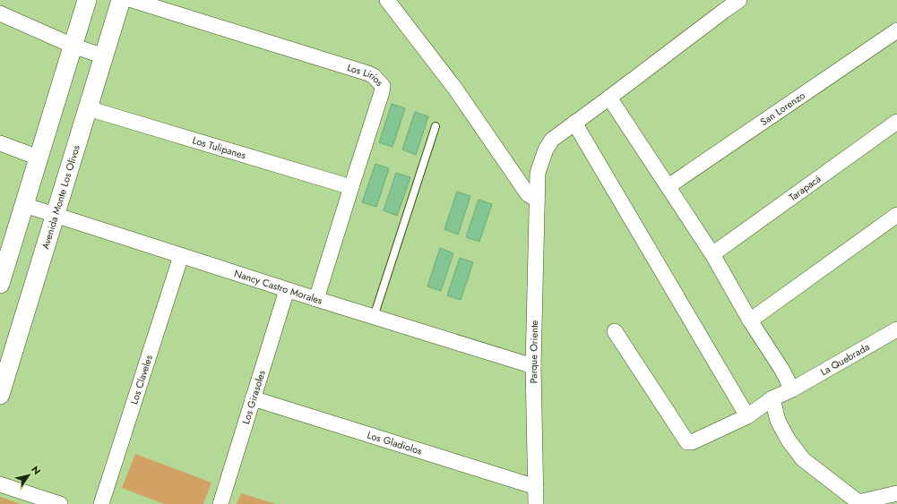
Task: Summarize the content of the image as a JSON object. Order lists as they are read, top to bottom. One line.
{"streets":{"street":["Los Lirios","San Lorenzo","Los Tulipanes","Tarapacá","Avenida Monte Los Olivos","Nancy Castro Morales","Parque Oriente","La Quebrada","Los Claveles","Los Girasoles","Los Gladiolos"]},"crossings":[["Los Lirios","Los Tulipanes"],["Los Lirios","Nancy Castro Morales"],["Los Tulipanes","Avenida Monte Los Olivos"],["Avenida Monte Los Olivos","Nancy Castro Morales"],["Nancy Castro Morales","Parque Oriente"],["Nancy Castro Morales","Los Claveles"],["Nancy Castro Morales","Los Girasoles"],["Parque Oriente","Los Gladiolos"],["Los Girasoles","Los Gladiolos"]],"north":"top right"}
